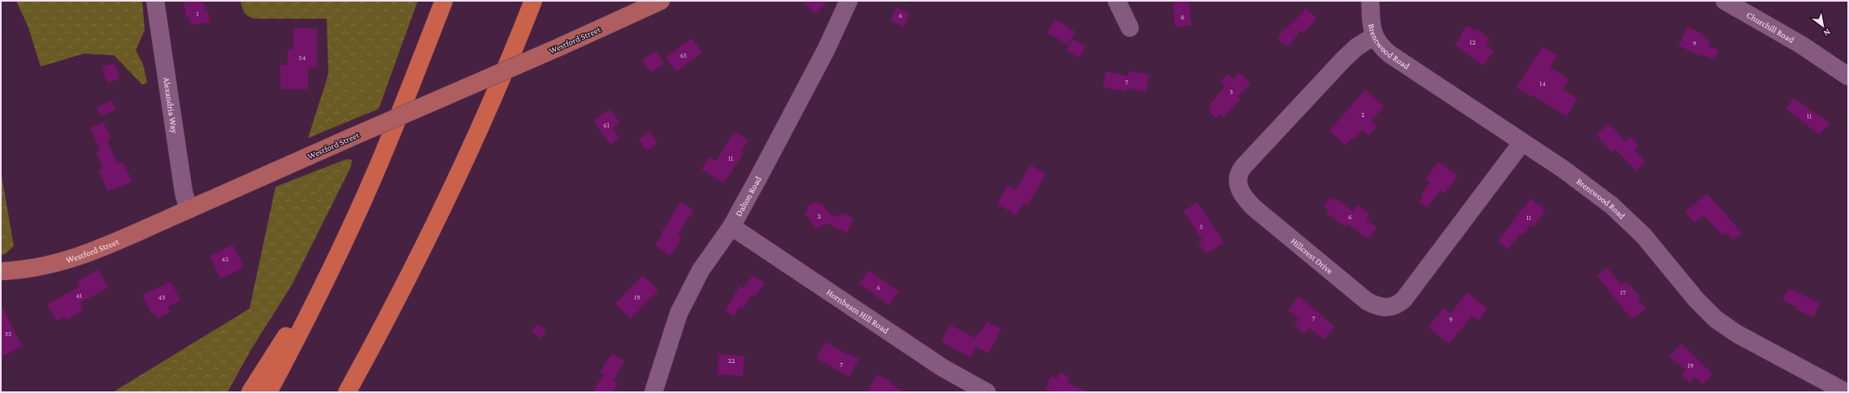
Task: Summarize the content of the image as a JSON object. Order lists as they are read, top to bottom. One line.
{"streets":{"main road":["Westford Street"],"street":["Churchill Road","Brentwood Road","Alexandria Way","Dalton Road","Hillcrest Drive","Hornbeam Hill Road"]},"crossings":[["Westford Street","Alexandria Way"],["Brentwood Road","Hillcrest Drive"],["Dalton Road","Hornbeam Hill Road"]],"house_numbers":["1","6","8","12","9","65","54","7","14","3","2","11","61","11","2","6","11","5","45","6","17","41","43","19","7","9","35","22","7","19"],"north":"bottom right"}
